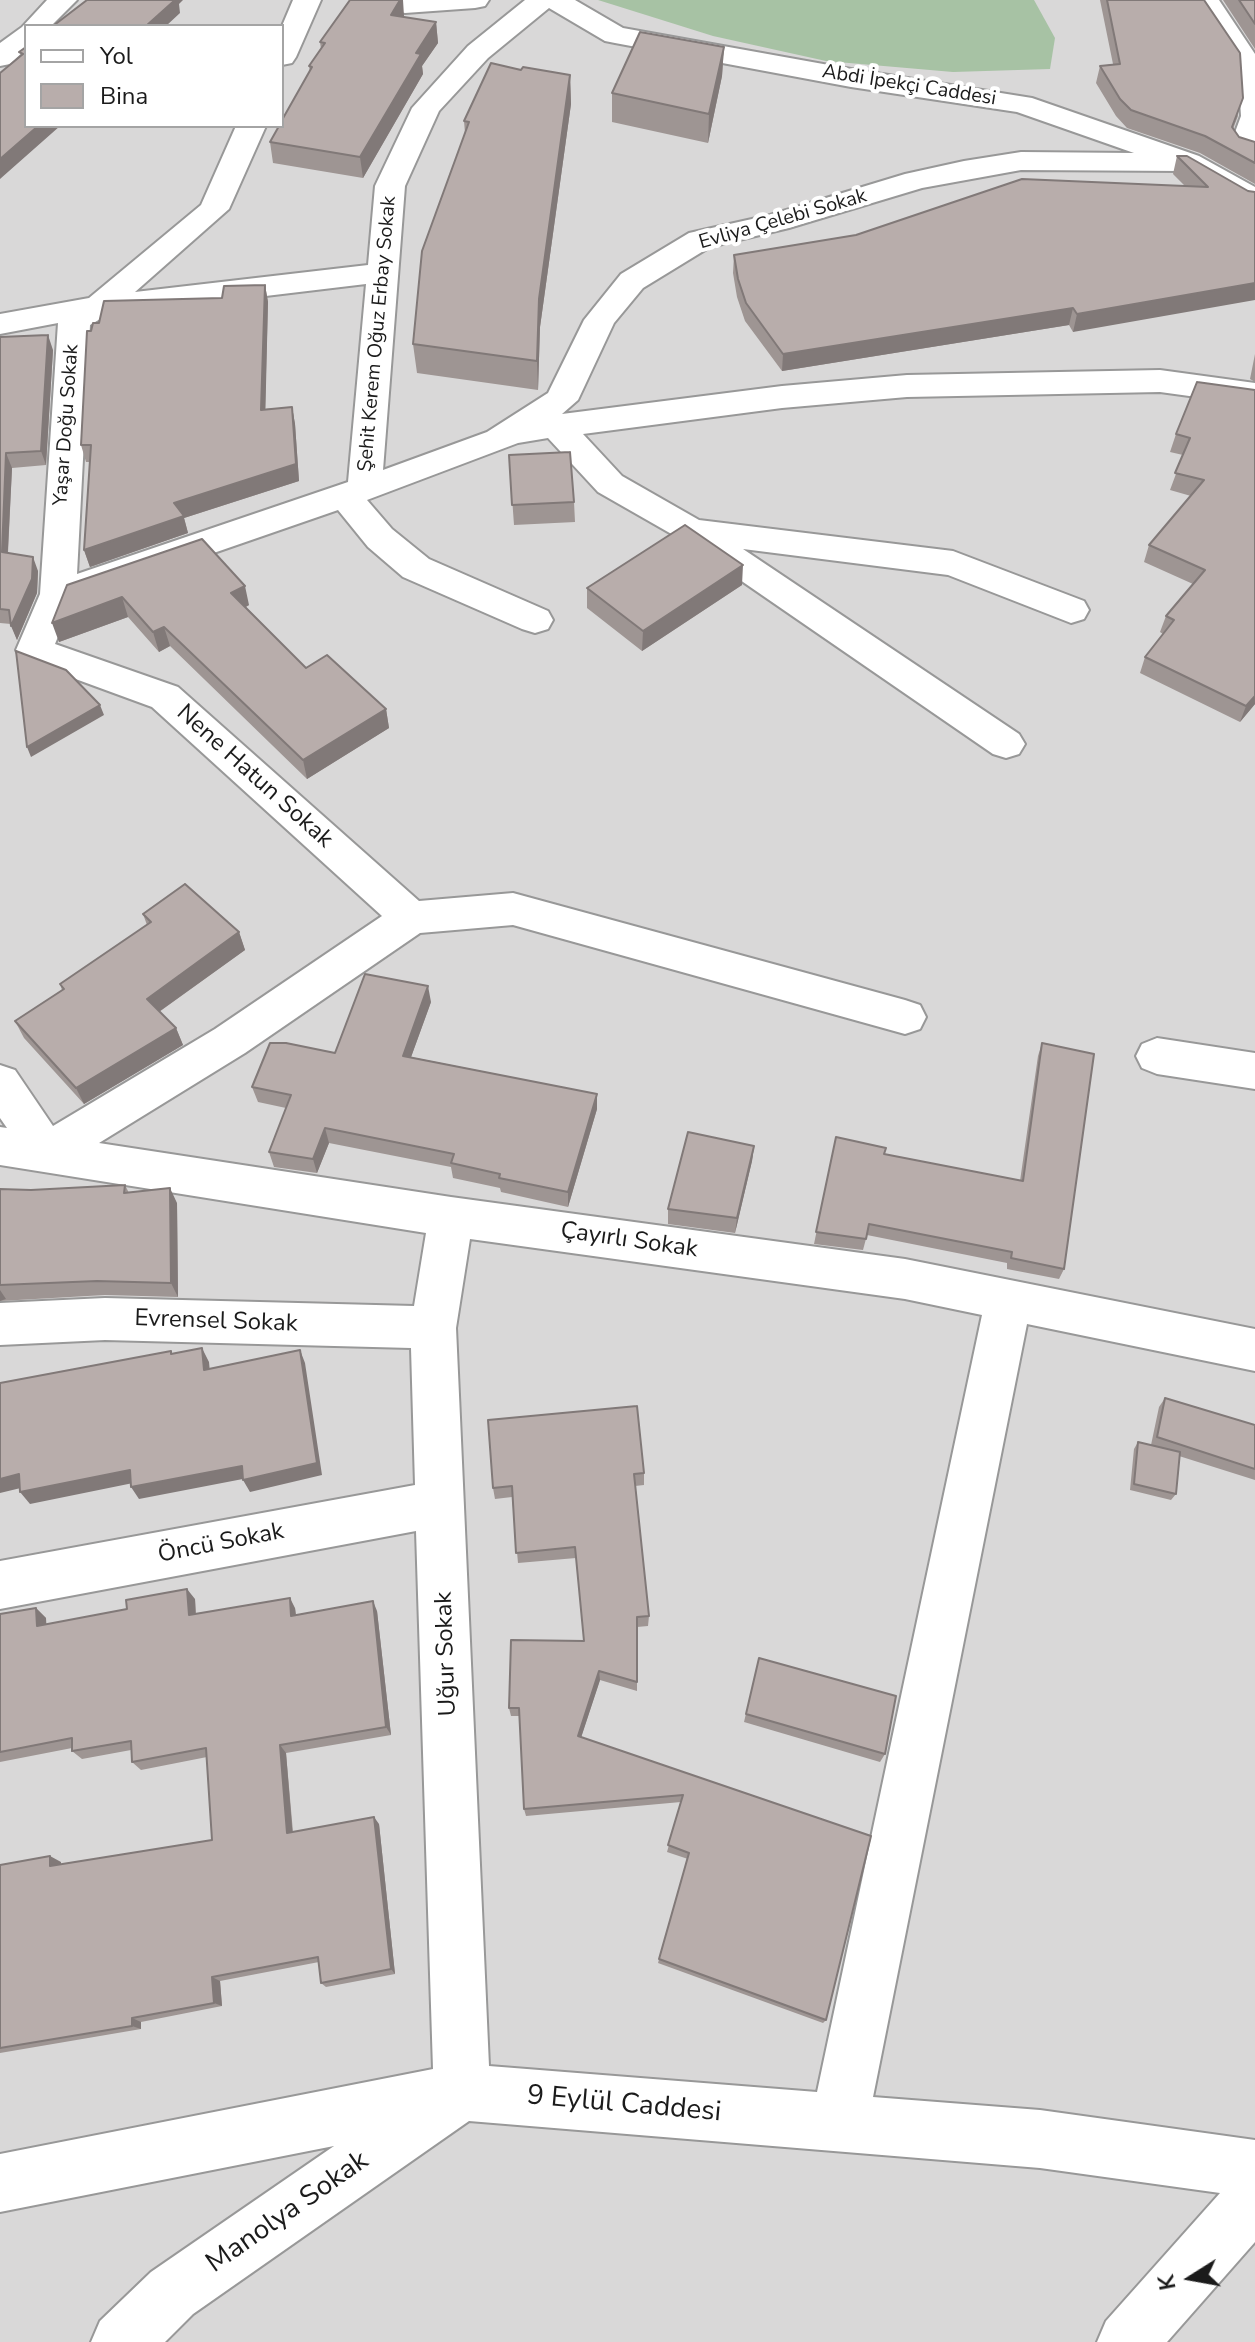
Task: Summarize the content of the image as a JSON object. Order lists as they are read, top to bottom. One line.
{"streets":{"street":["Abdi İpekçi Caddesi","Evliya Çelebi Sokak","Şehit Kerem Oğuz Erbay Sokak","Yaşar Doğu Sokak","Nene Hatun Sokak","Çayırlı Sokak","Evrensel Sokak","Öncü Sokak","Uğur Sokak","9 Eylül Caddesi","Manolya Sokak"]},"crossings":[["Abdi İpekçi Caddesi","Evliya Çelebi Sokak"],["Evliya Çelebi Sokak","Şehit Kerem Oğuz Erbay Sokak"],["Evliya Çelebi Sokak","Yaşar Doğu Sokak"],["Yaşar Doğu Sokak","Nene Hatun Sokak"],["Çayırlı Sokak","Uğur Sokak"],["Evrensel Sokak","Uğur Sokak"],["Öncü Sokak","Uğur Sokak"],["Uğur Sokak","9 Eylül Caddesi"],["Uğur Sokak","Manolya Sokak"],["9 Eylül Caddesi","Manolya Sokak"]],"legend":["Yol","Bina"],"north":"left"}
